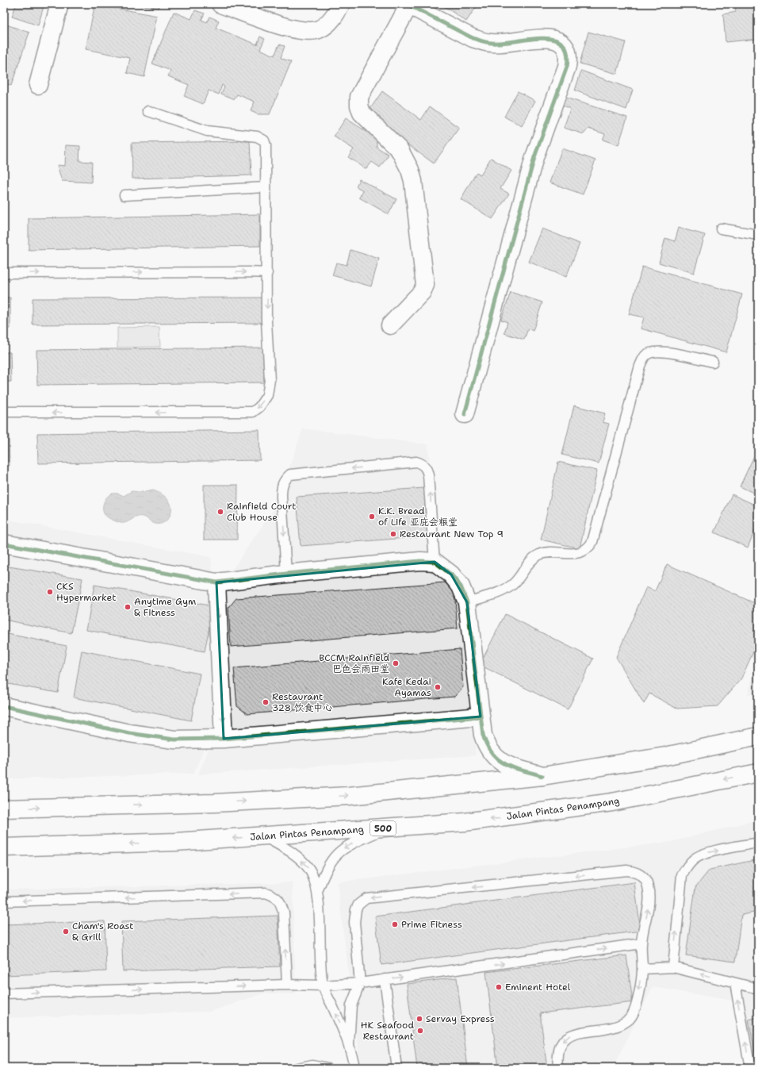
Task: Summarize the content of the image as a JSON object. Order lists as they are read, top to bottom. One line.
{"streets":{"street":["Jalan Pintas Penampang","500"]},"places":["Rainfield Court Club House","K.K. Bread of Life 亚庇会粮堂","Restaurant New Top 9","CKS Hypermarket","Anytime Gym & Fitness","BCCM Rainfield 巴色会雨田堂","Kafe Kedai Ayamas","Restaurant 328 饮食中心","Prime Fitness","Cham's Roast & Grill","Eminent Hotel","Servay Express","HK Seafood Restaurant"]}
